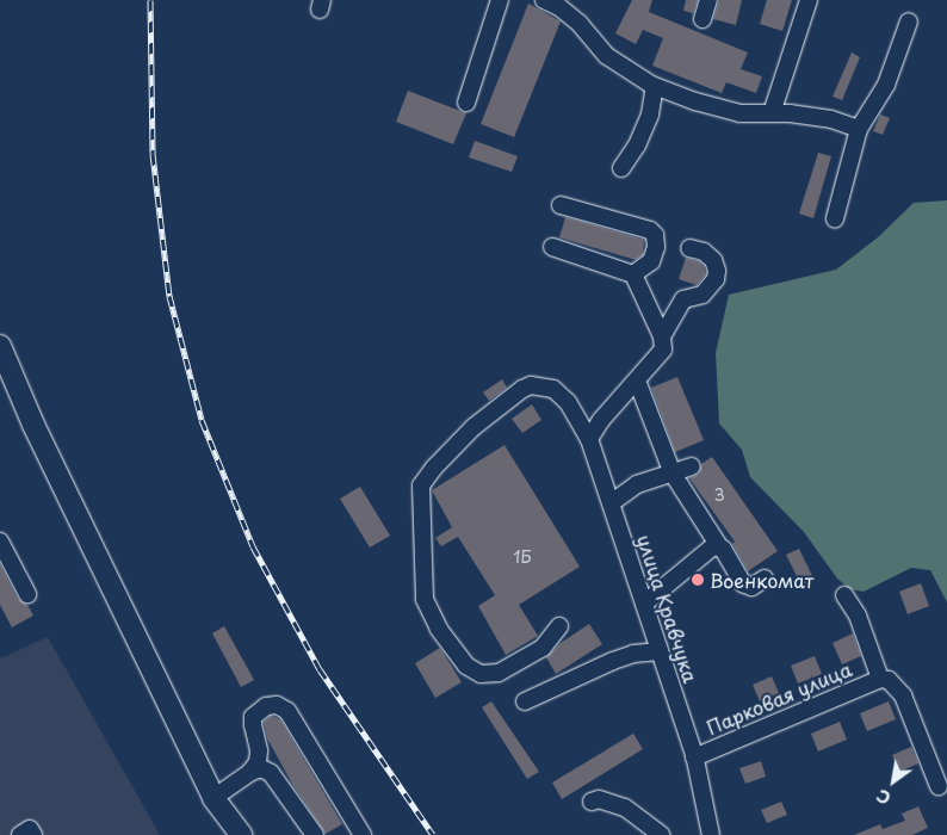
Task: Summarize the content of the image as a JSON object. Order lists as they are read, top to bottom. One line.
{"streets":{"lane":["улица Кравчука","Парковая улица"]},"crossings":[["улица Кравчука","Парковая улица"]],"places":["Военкомат"],"house_numbers":["3","1Б"],"north":"bottom left"}
